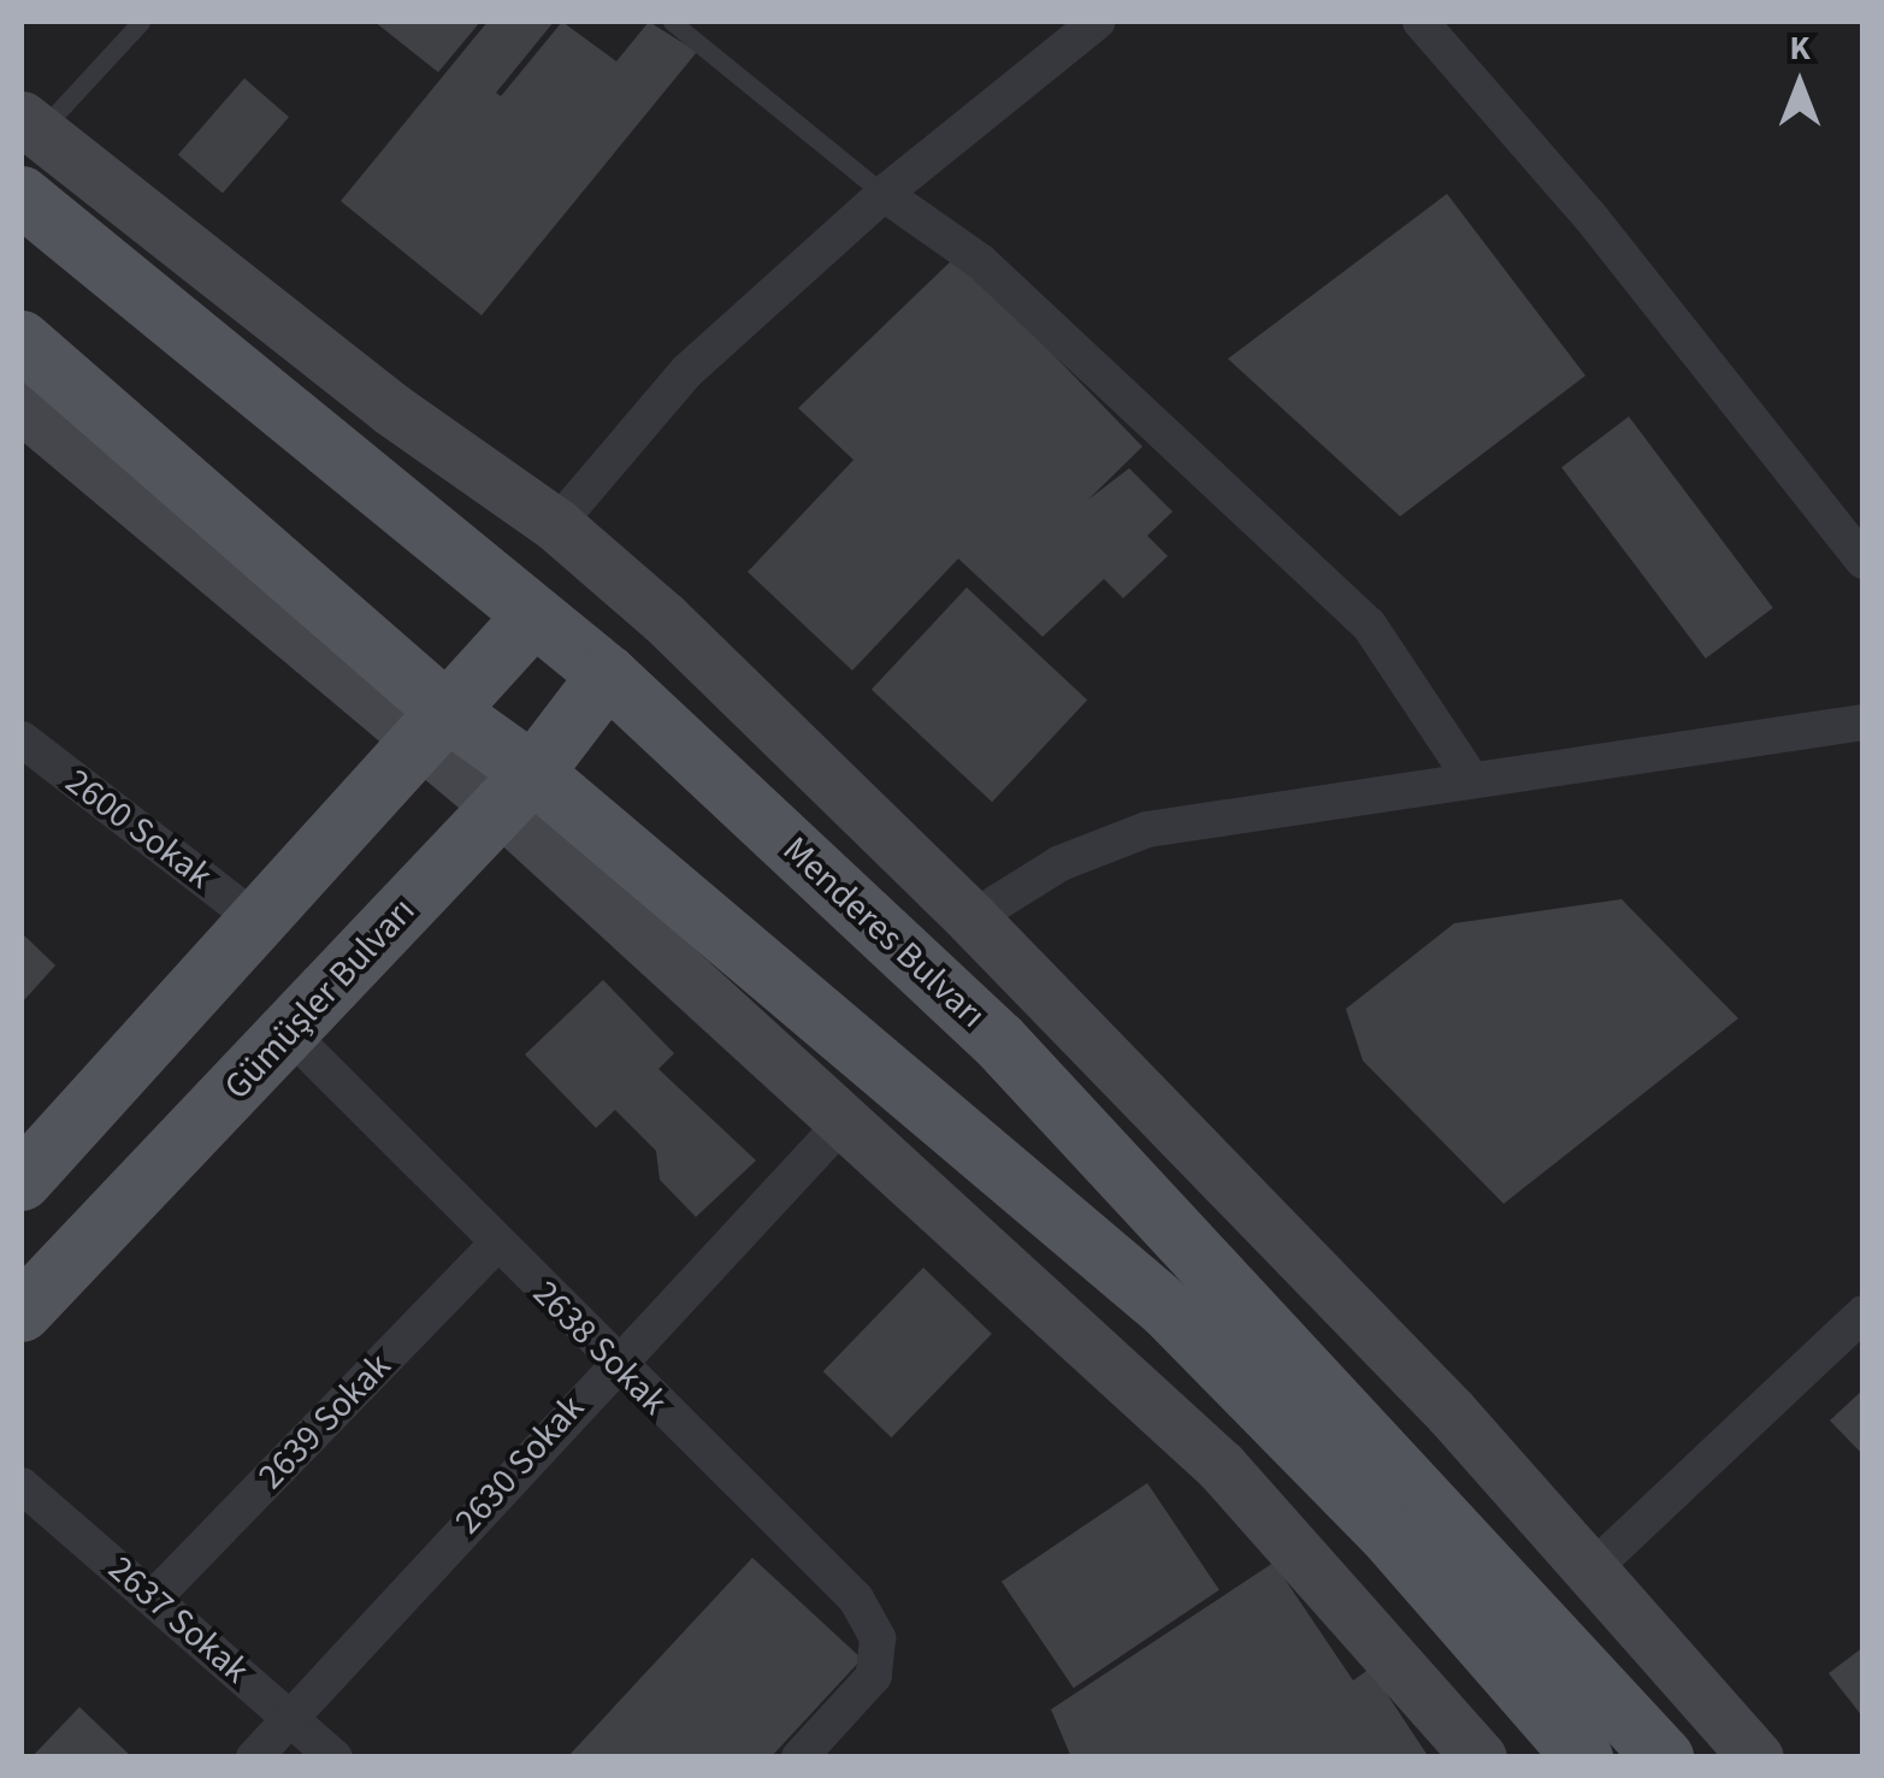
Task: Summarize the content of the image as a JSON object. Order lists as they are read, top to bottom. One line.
{"streets":{"main road":["Menderes Bulvarı","Gümüşler Bulvarı"],"street":["2600 Sokak","2638 Sokak","2639 Sokak","2630 Sokak","2637 Sokak"]},"crossings":[["Menderes Bulvarı","Gümüşler Bulvarı"],["Gümüşler Bulvarı","2638 Sokak"],["2638 Sokak","2639 Sokak"],["2638 Sokak","2630 Sokak"],["2639 Sokak","2637 Sokak"],["2630 Sokak","2637 Sokak"]],"north":"top"}
